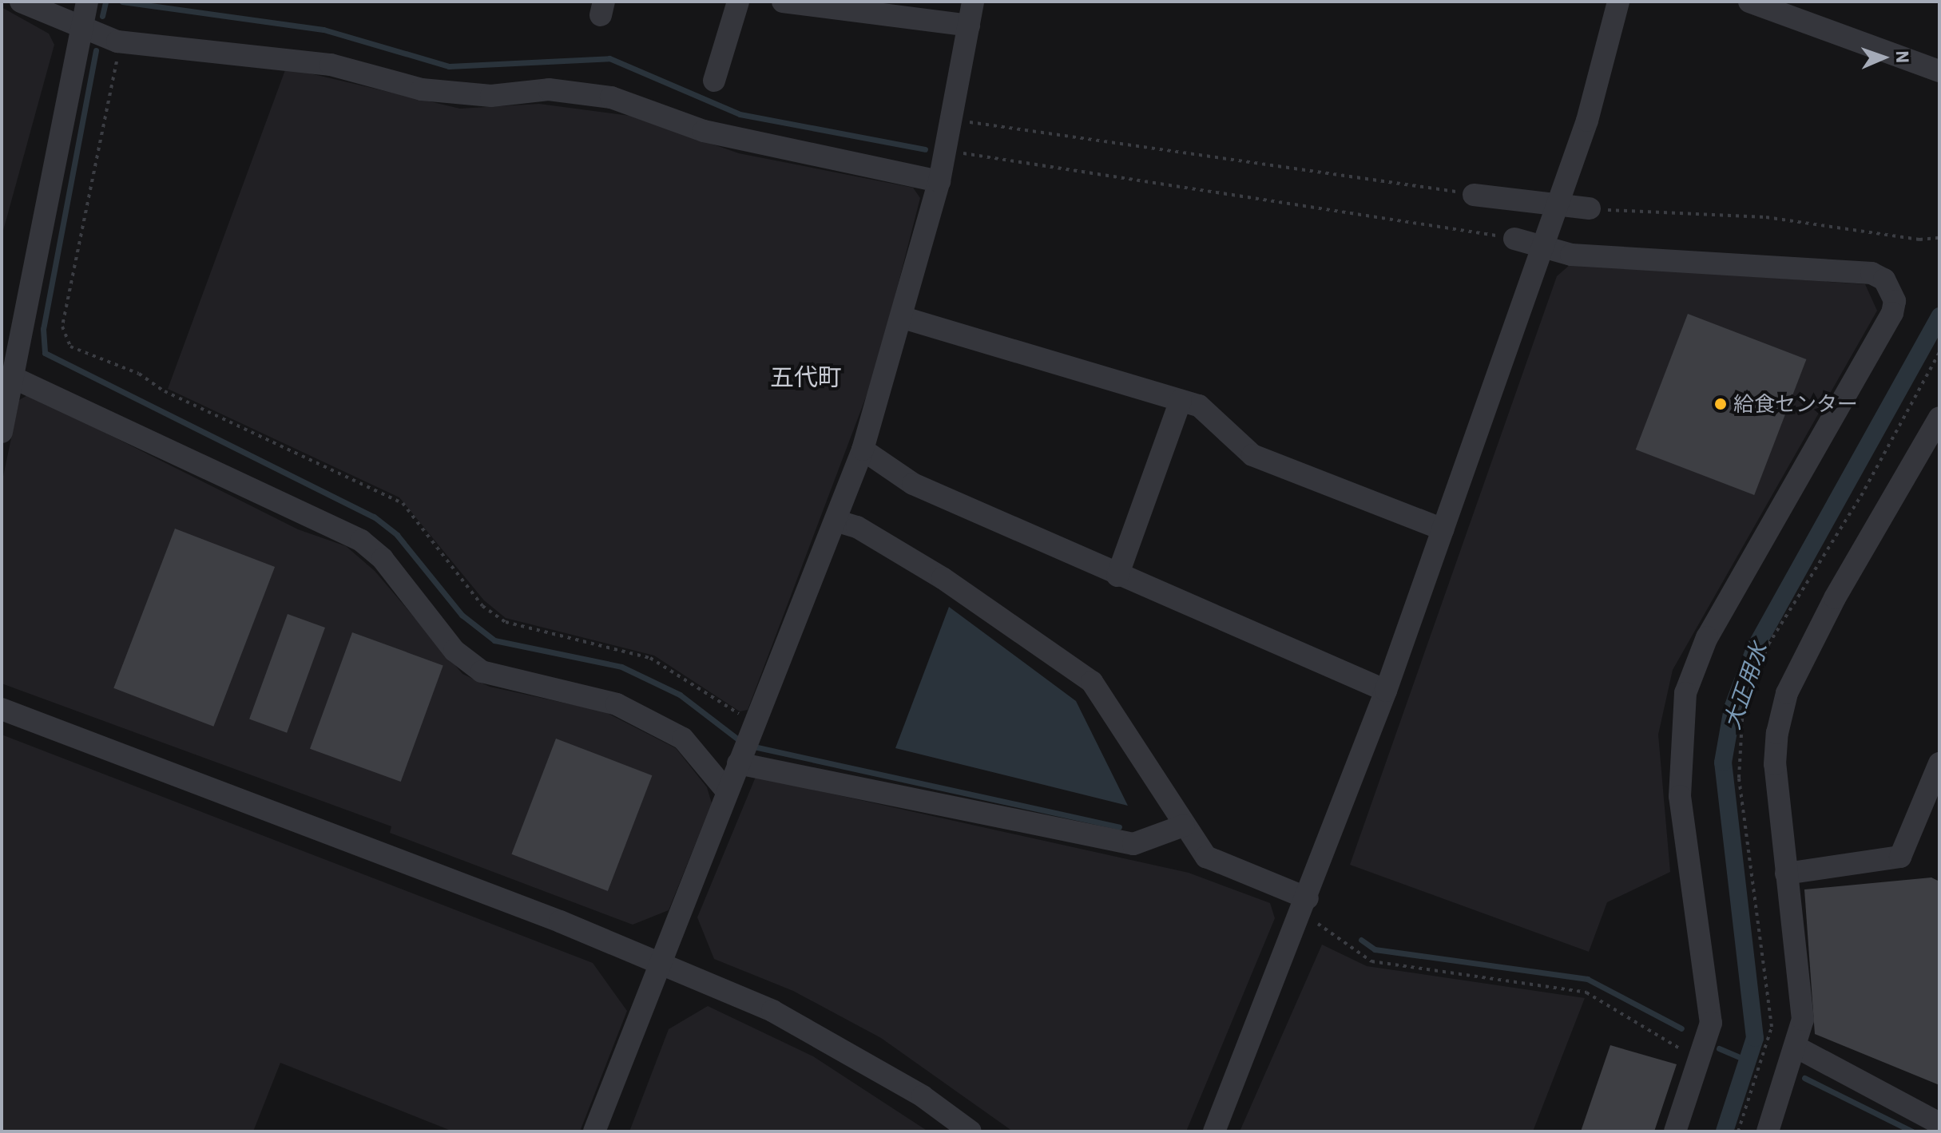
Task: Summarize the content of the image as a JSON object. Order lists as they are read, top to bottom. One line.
{"districts":["五代町"],"water":["大正用水"],"places":["給食センター"],"north":"right"}
